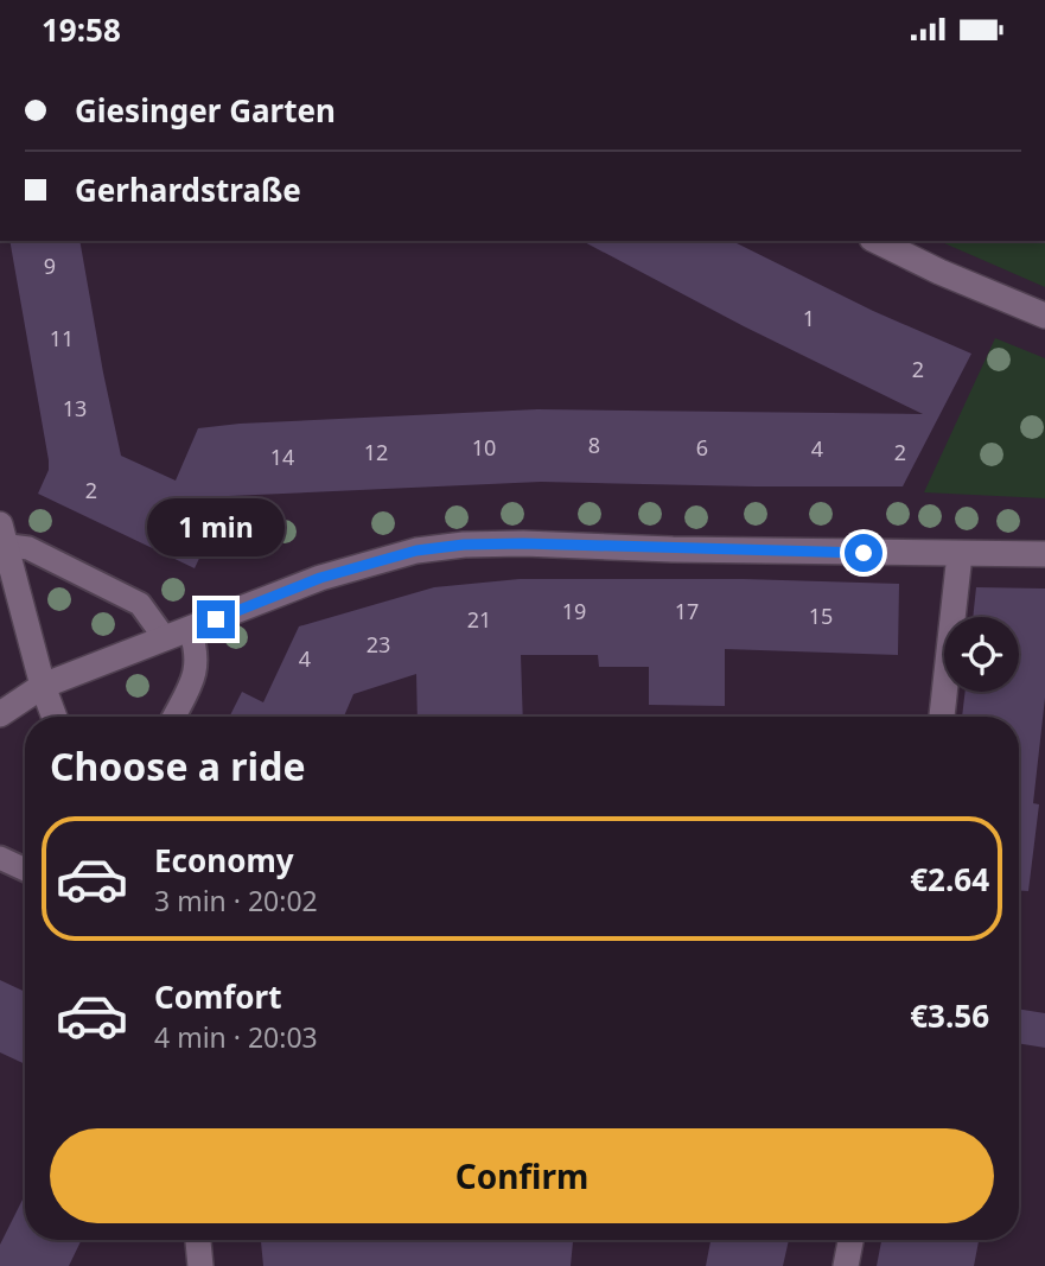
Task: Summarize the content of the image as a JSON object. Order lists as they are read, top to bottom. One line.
{"house_numbers":["9","1","11","2","13","8","10","6","4","12","2","14","2","19","17","15","21","23","4"],"page":{"status":"19:58","banner":["Giesinger Garten","Gerhardstraße"],"bubble":"1 min","heading":"Choose a ride","list":[{"name":"Economy","note":"3 min · 20:02","value":"€2.64"},{"name":"Comfort","note":"4 min · 20:03","value":"€3.56"}],"buttons":"Confirm"}}
